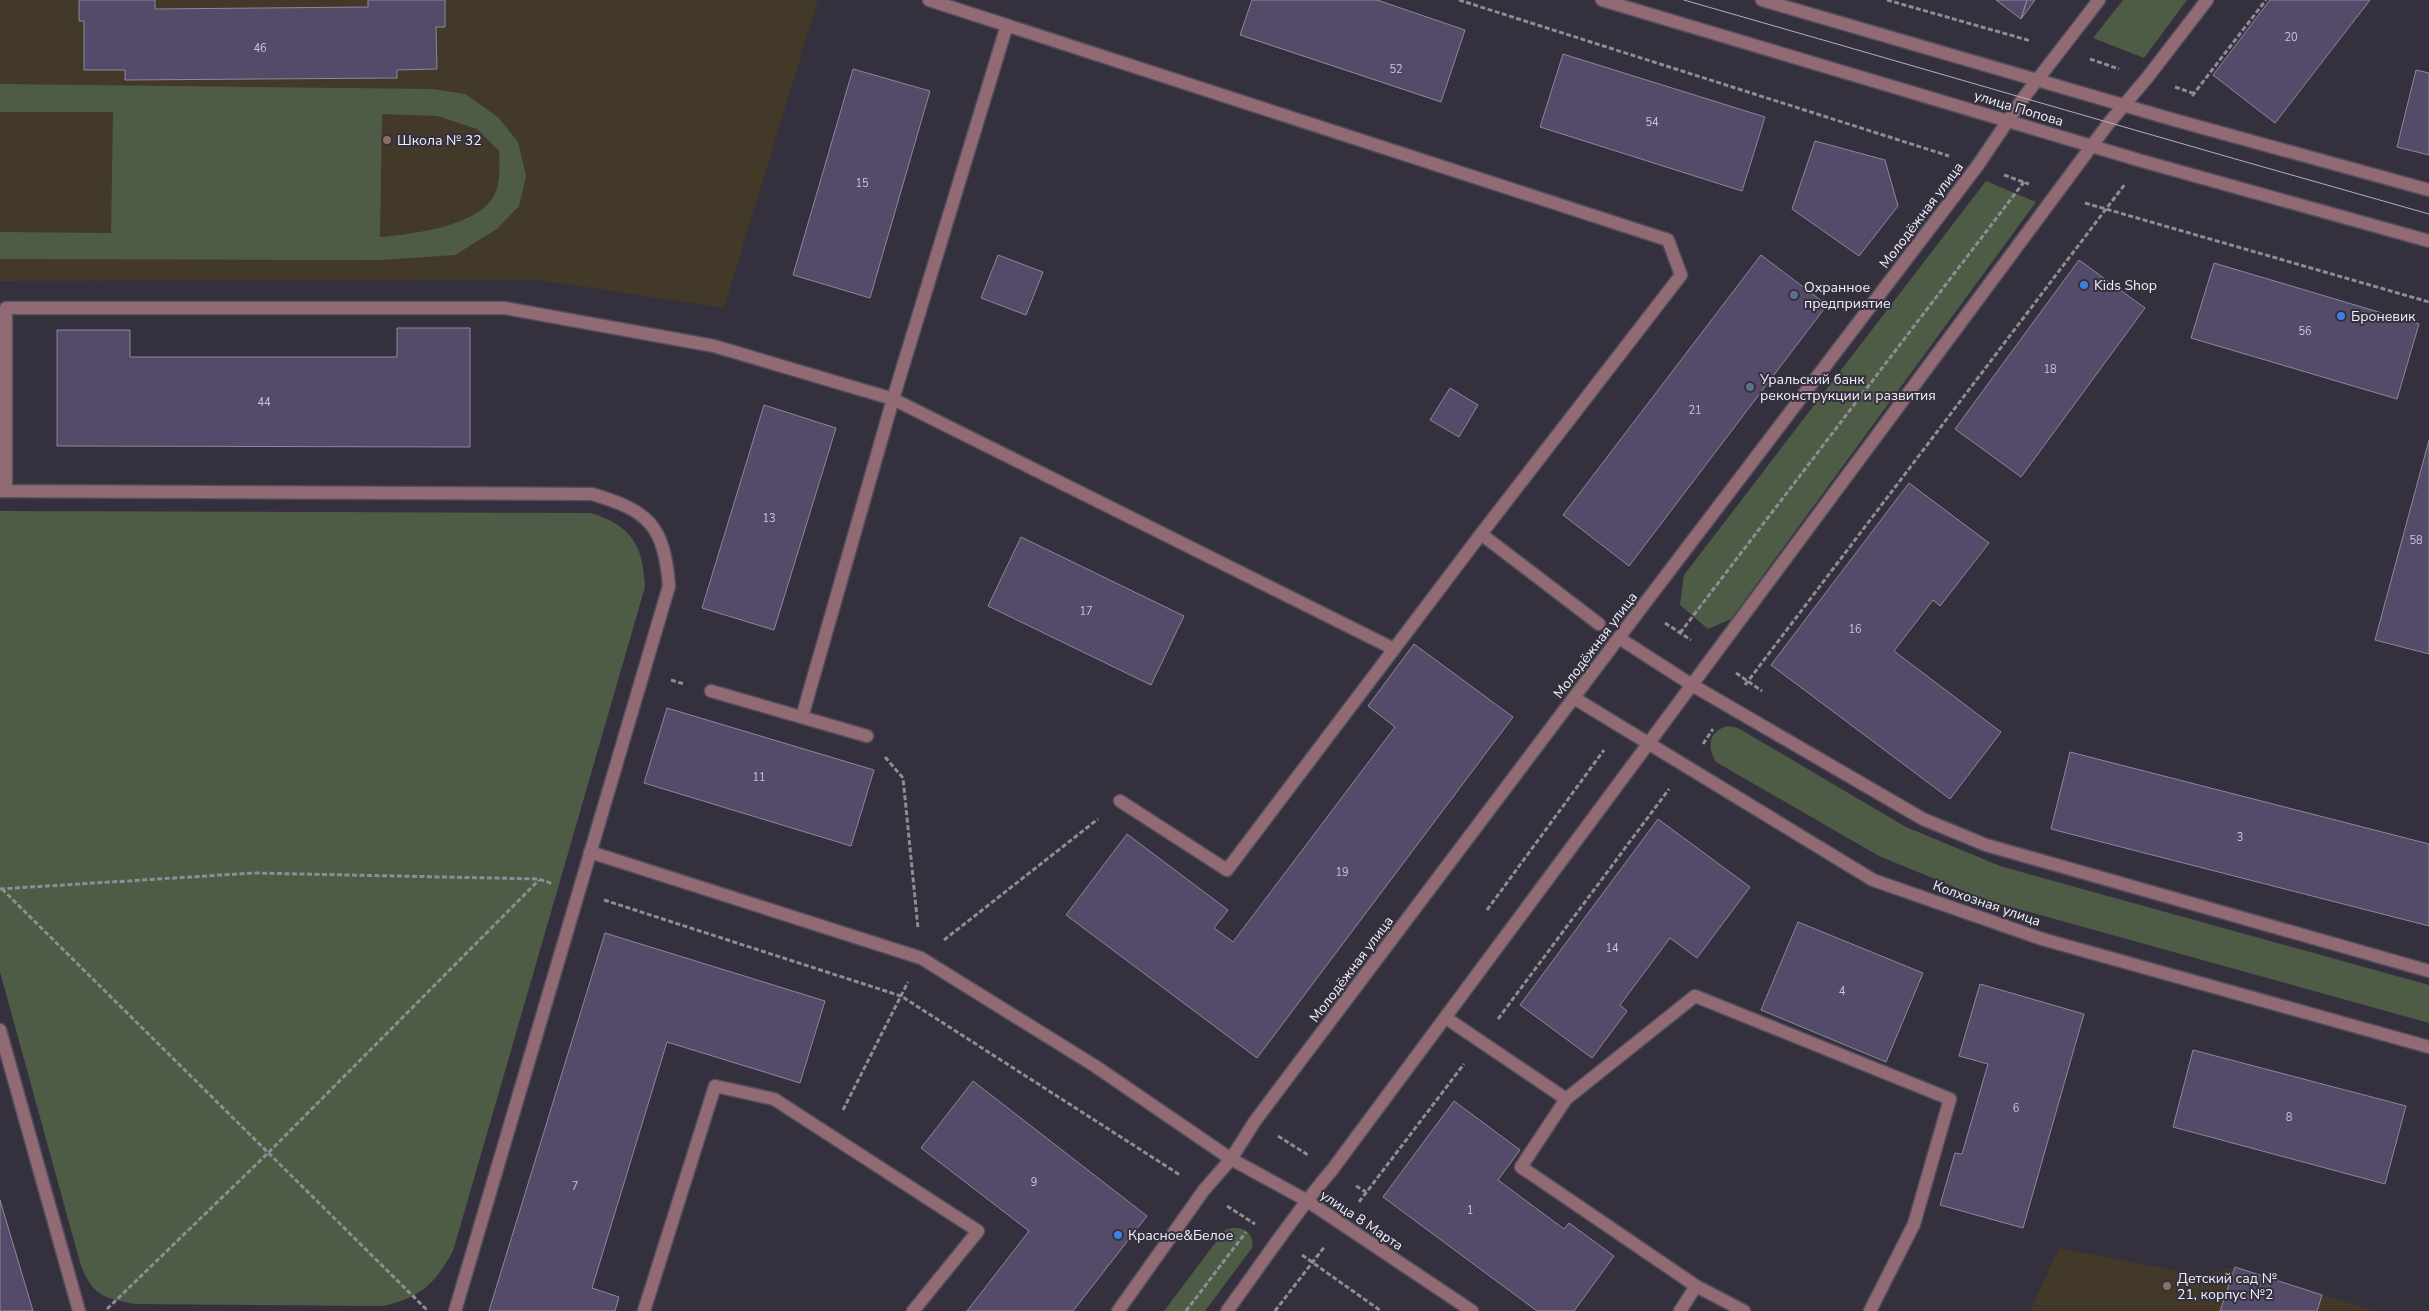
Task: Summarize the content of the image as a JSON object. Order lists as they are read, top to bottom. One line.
{"streets":{"street":["улица Попова","Молодёжная улица","Колхозная улица","улица 8 Марта"]},"crossings":[["улица Попова","Молодёжная улица"],["Молодёжная улица","Колхозная улица"],["Молодёжная улица","улица 8 Марта"]],"places":["Школа № 32","Kids Shop","Охранное предприятие","Броневик","Уральский банк реконструкции и развития","Красное&Белое","Детский сад № 21, корпус №2"],"house_numbers":["20","46","52","54","15","56","18","44","21","13","58","17","16","11","3","19","14","4","6","8","9","7","1"]}
